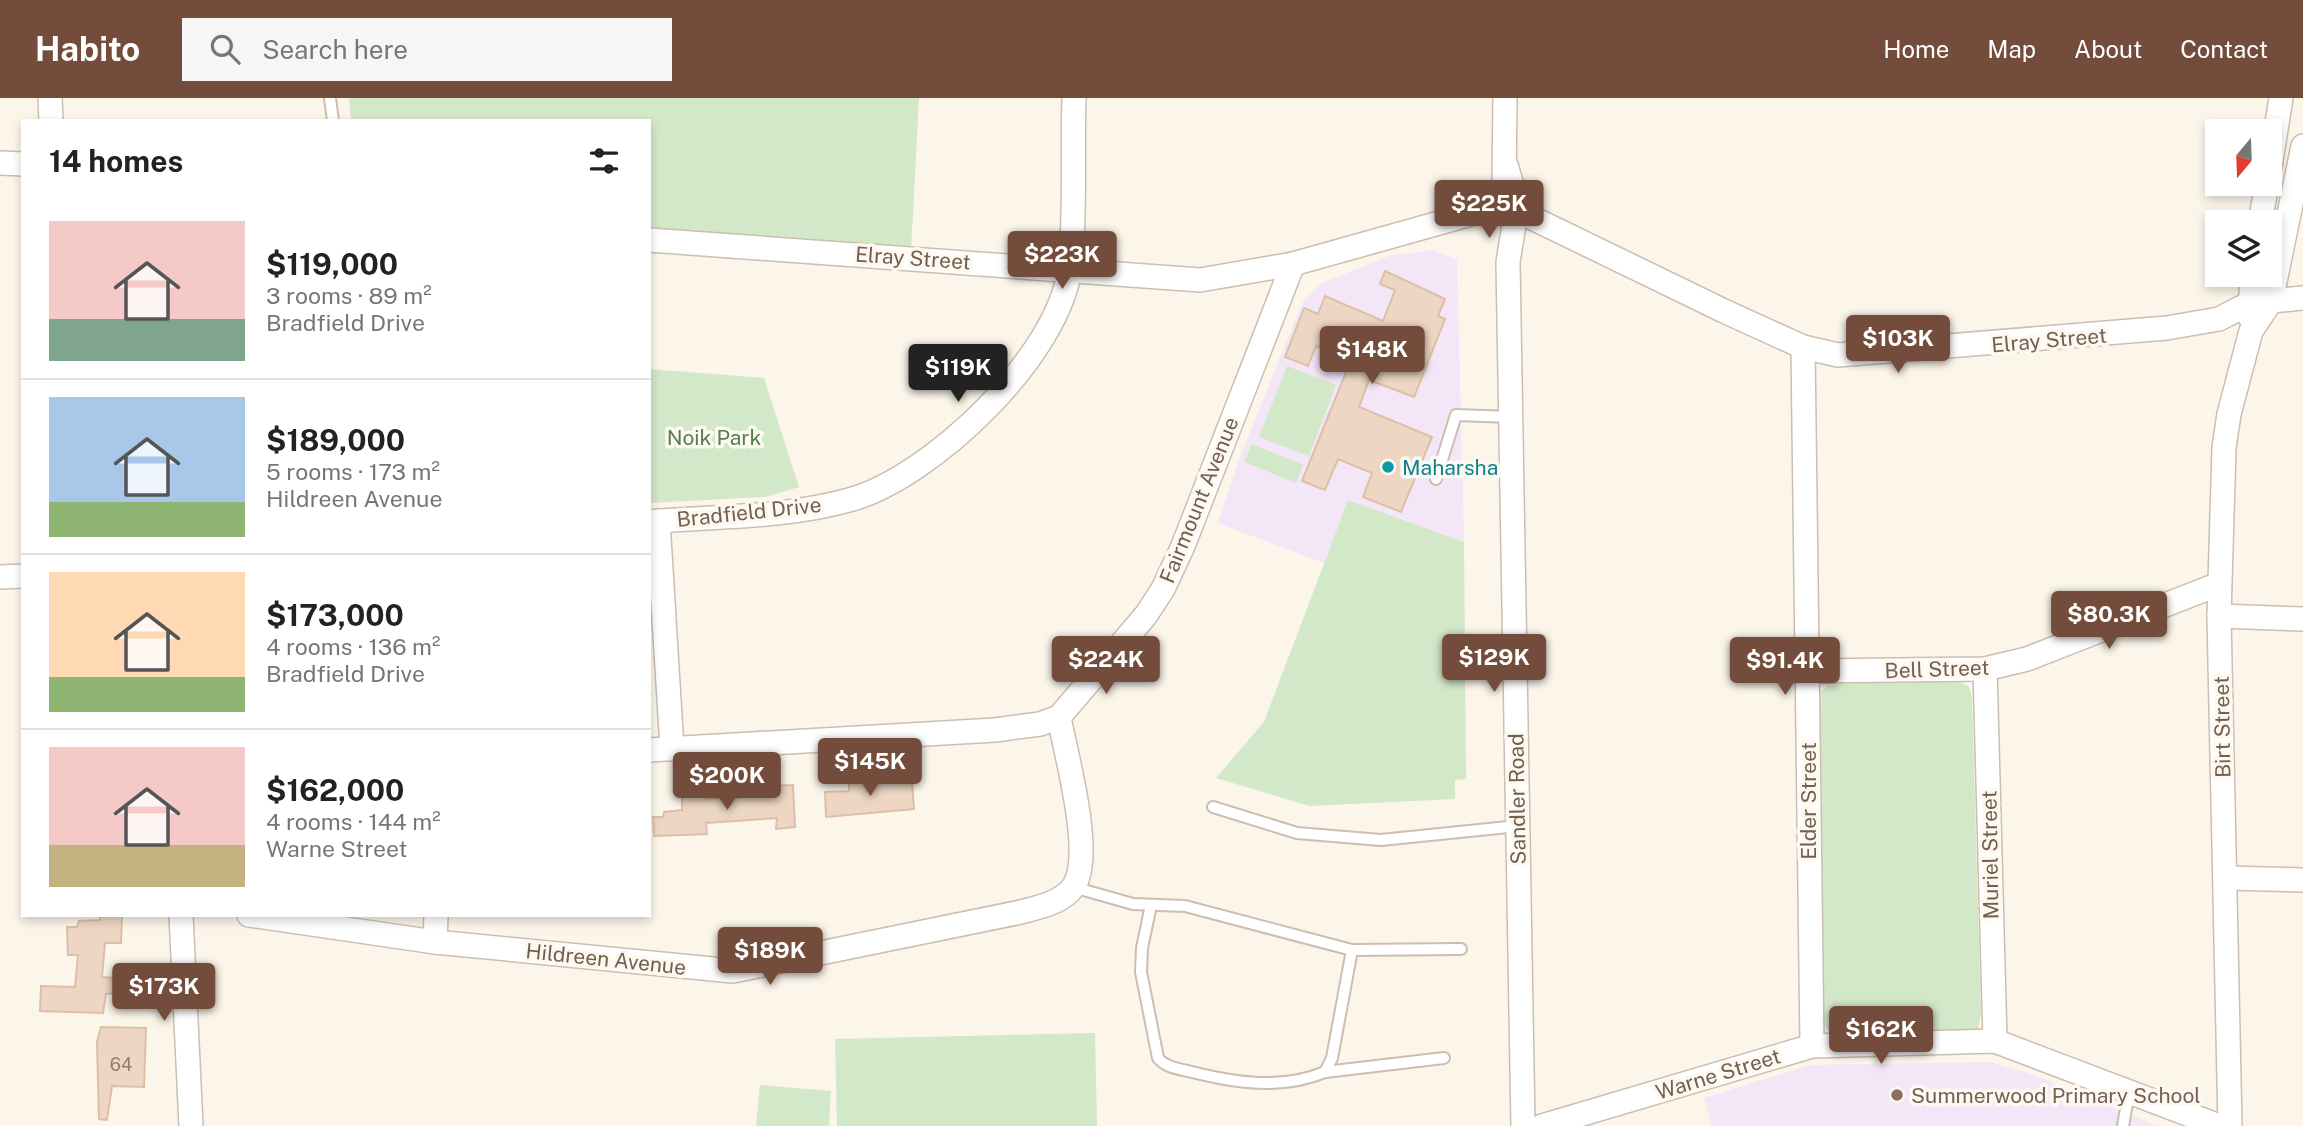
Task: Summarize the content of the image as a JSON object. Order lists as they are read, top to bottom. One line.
{"streets":{"street":["Elray Street","Fairmount Avenue","Bradfield Drive","Bell Street","Birt Street","Sandler Road","Elder Street","Muriel Street","Hildreen Avenue","Warne Street"]},"crossings":[["Elray Street","Fairmount Avenue"],["Elray Street","Bradfield Drive"],["Elray Street","Birt Street"],["Elray Street","Sandler Road"],["Elray Street","Elder Street"],["Bell Street","Birt Street"],["Bell Street","Elder Street"],["Bell Street","Muriel Street"],["Elder Street","Warne Street"],["Muriel Street","Warne Street"]],"parks":["Noik Park"],"places":["Maharsha","Summerwood Primary School"],"house_numbers":["64"],"north":"bottom","page":{"header":"Habito","search":"Search here","nav":["Home","Map","About","Contact"],"heading":"14 homes","price":["$225K","$223K","$103K","$148K","$119K","$80.3K","$129K","$224K","$91.4K","$145K","$200K","$189K","$173K","$162K"],"list":[{"name":"$119,000","note":"3 rooms · 89 m² · Bradfield Drive"},{"name":"$189,000","note":"5 rooms · 173 m² · Hildreen Avenue"},{"name":"$173,000","note":"4 rooms · 136 m² · Bradfield Drive"},{"name":"$162,000","note":"4 rooms · 144 m² · Warne Street"}]}}
